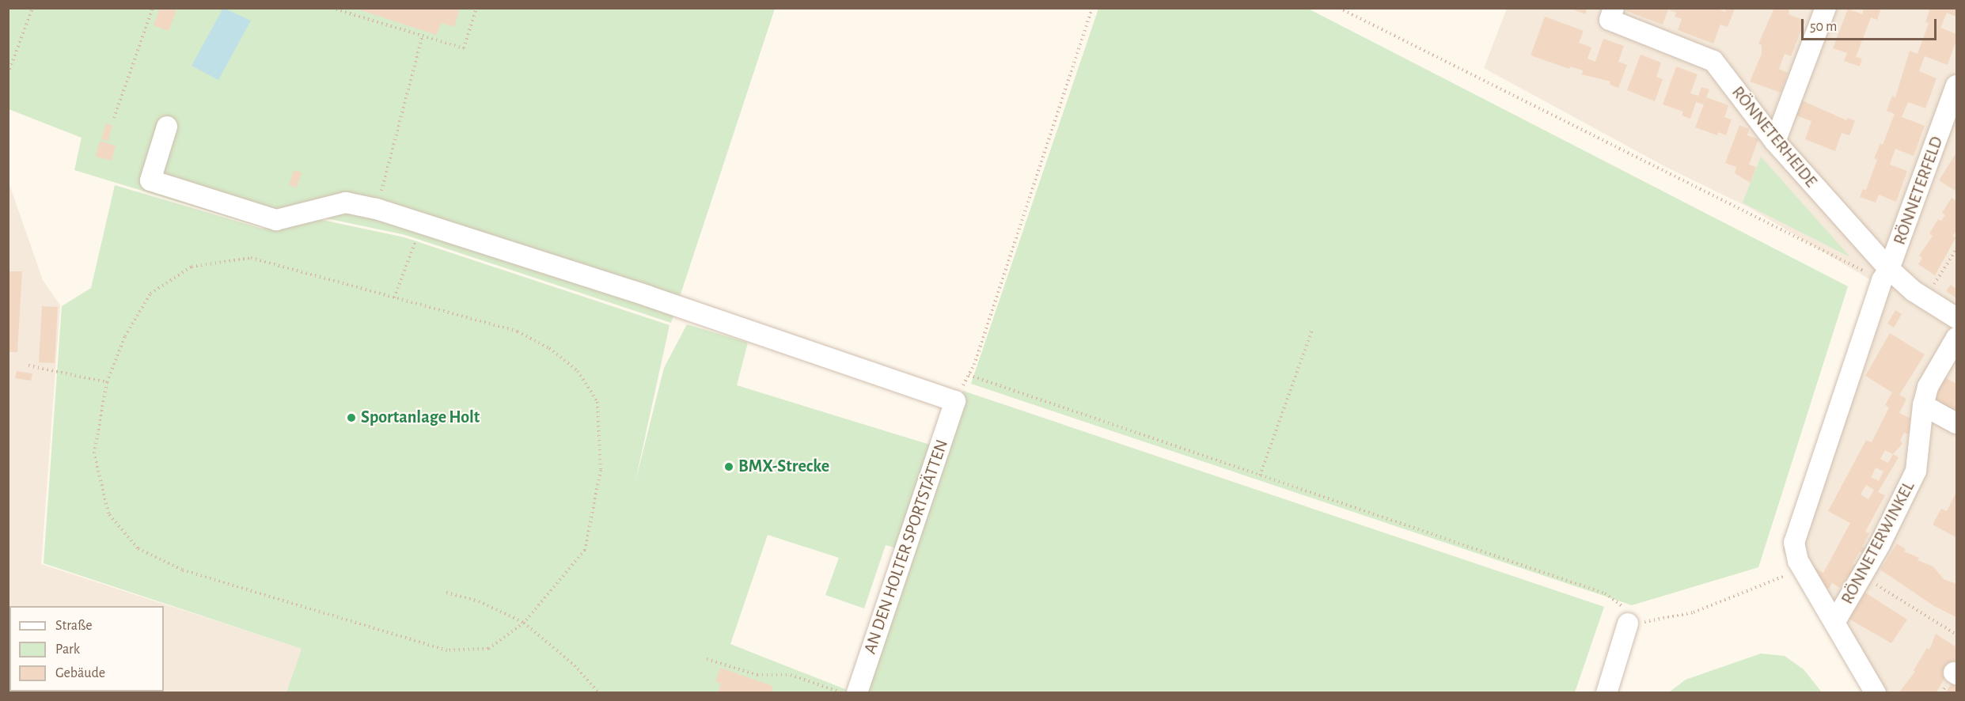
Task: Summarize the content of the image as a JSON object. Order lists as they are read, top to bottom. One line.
{"streets":{"street":["RÖNNETERHEIDE","RÖNNETERFELD","RÖNNETERWINKEL","AN DEN HOLTER SPORTSTÄTTEN"]},"crossings":[["RÖNNETERHEIDE","RÖNNETERFELD"]],"places":["Sportanlage Holt","BMX-Strecke"],"legend":["Straße","Park","Gebäude"],"scale_bar":"50 m"}
